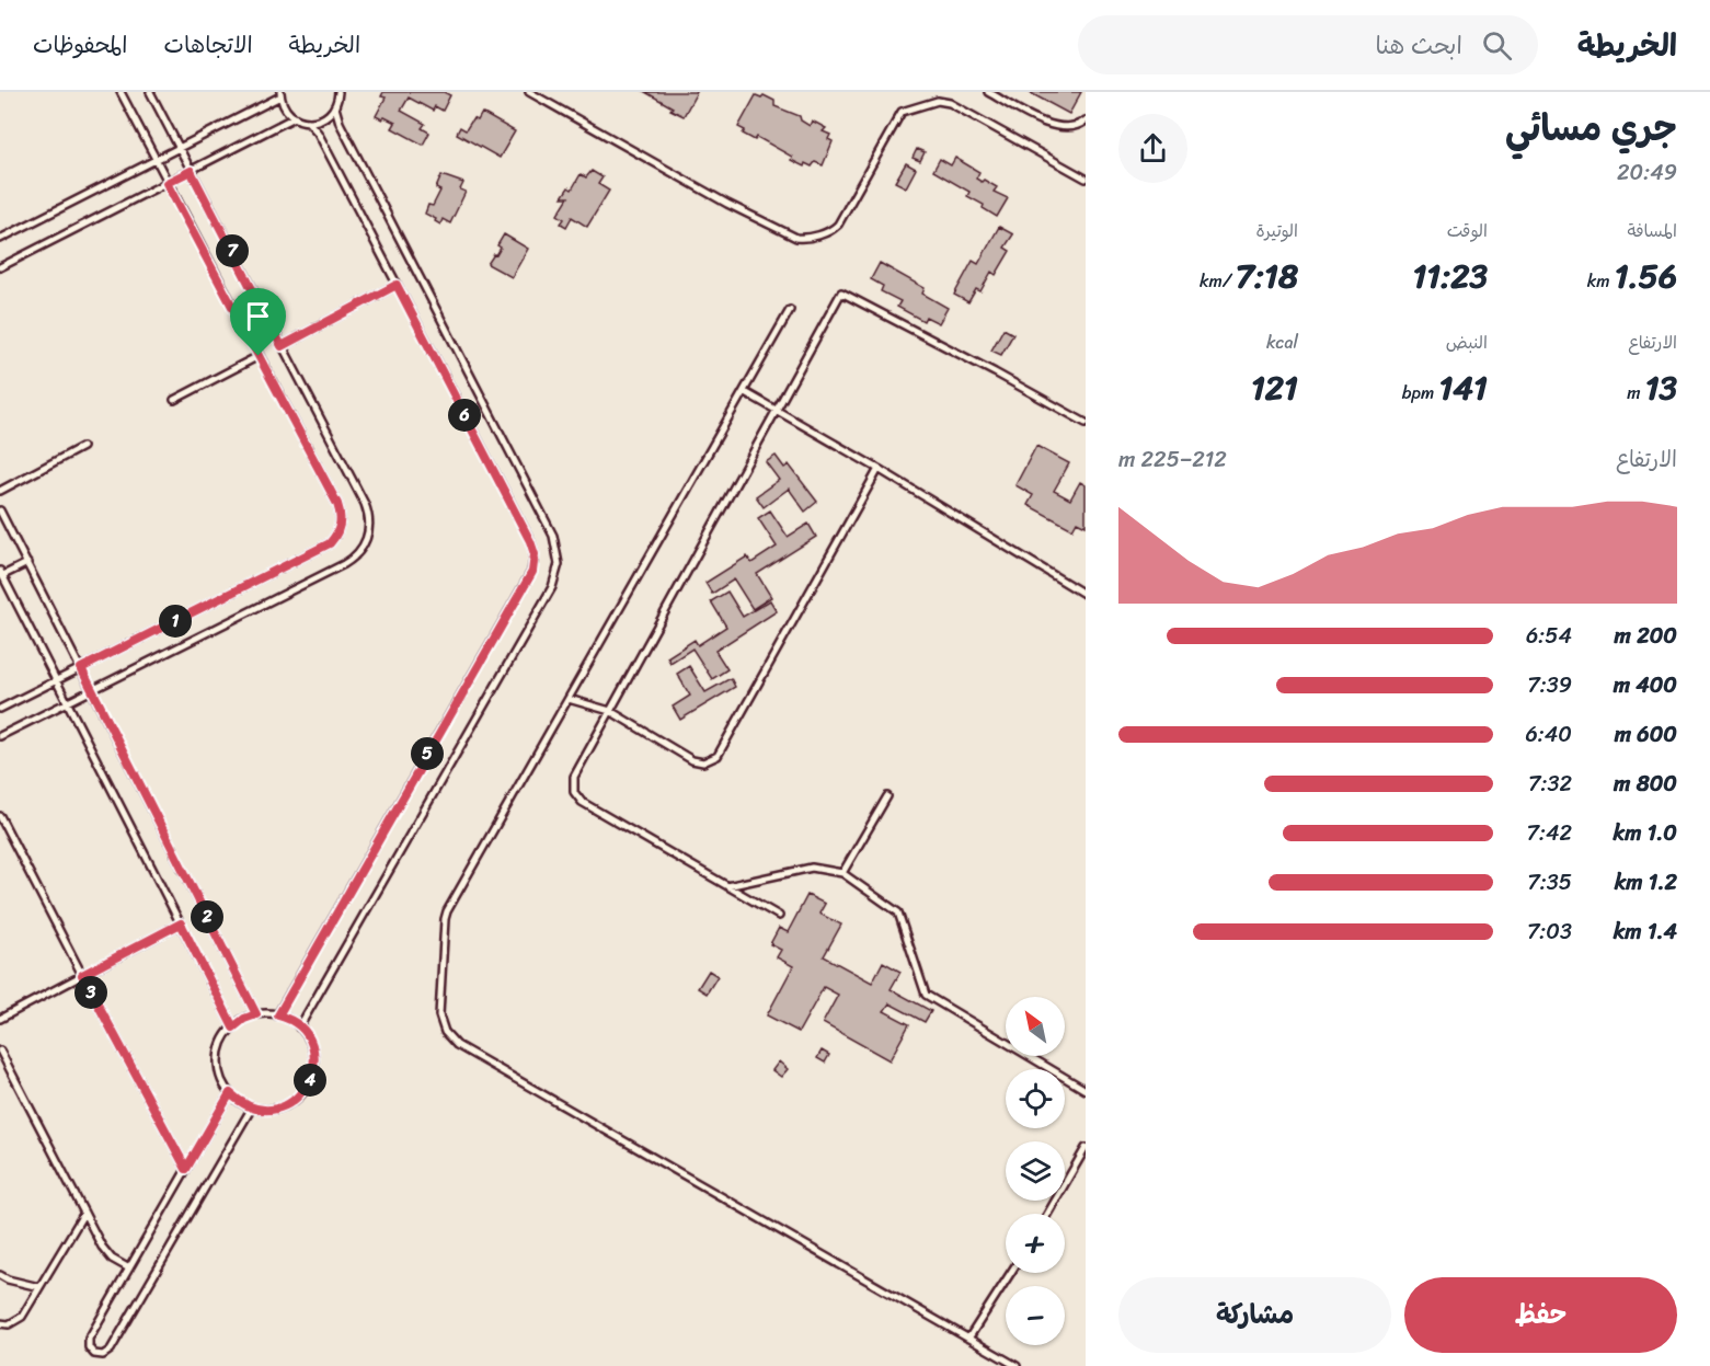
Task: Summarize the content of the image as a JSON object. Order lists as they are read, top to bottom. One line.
{"north":"top left","page":{"header":"الخريطة","search":"ابحث هنا","nav":["الخريطة","الاتجاهات","المحفوظات"],"heading":["جري مسائي","20:49"],"stats":[["المسافة","1.56 km"],["الوقت","11:23"],["الوتيرة","7:18 /km"],["الارتفاع","13 m"],["النبض","141 bpm"],["kcal","121"]],"pins":["7","6","1","5","2","3","4"],"chart":["الارتفاع","212–225 m"],"list":[{"name":"200 m","note":"6:54"},{"name":"400 m","note":"7:39"},{"name":"600 m","note":"6:40"},{"name":"800 m","note":"7:32"},{"name":"1.0 km","note":"7:42"},{"name":"1.2 km","note":"7:35"},{"name":"1.4 km","note":"7:03"}],"map_buttons":["+","−"],"buttons":["حفظ","مشاركة"]}}
